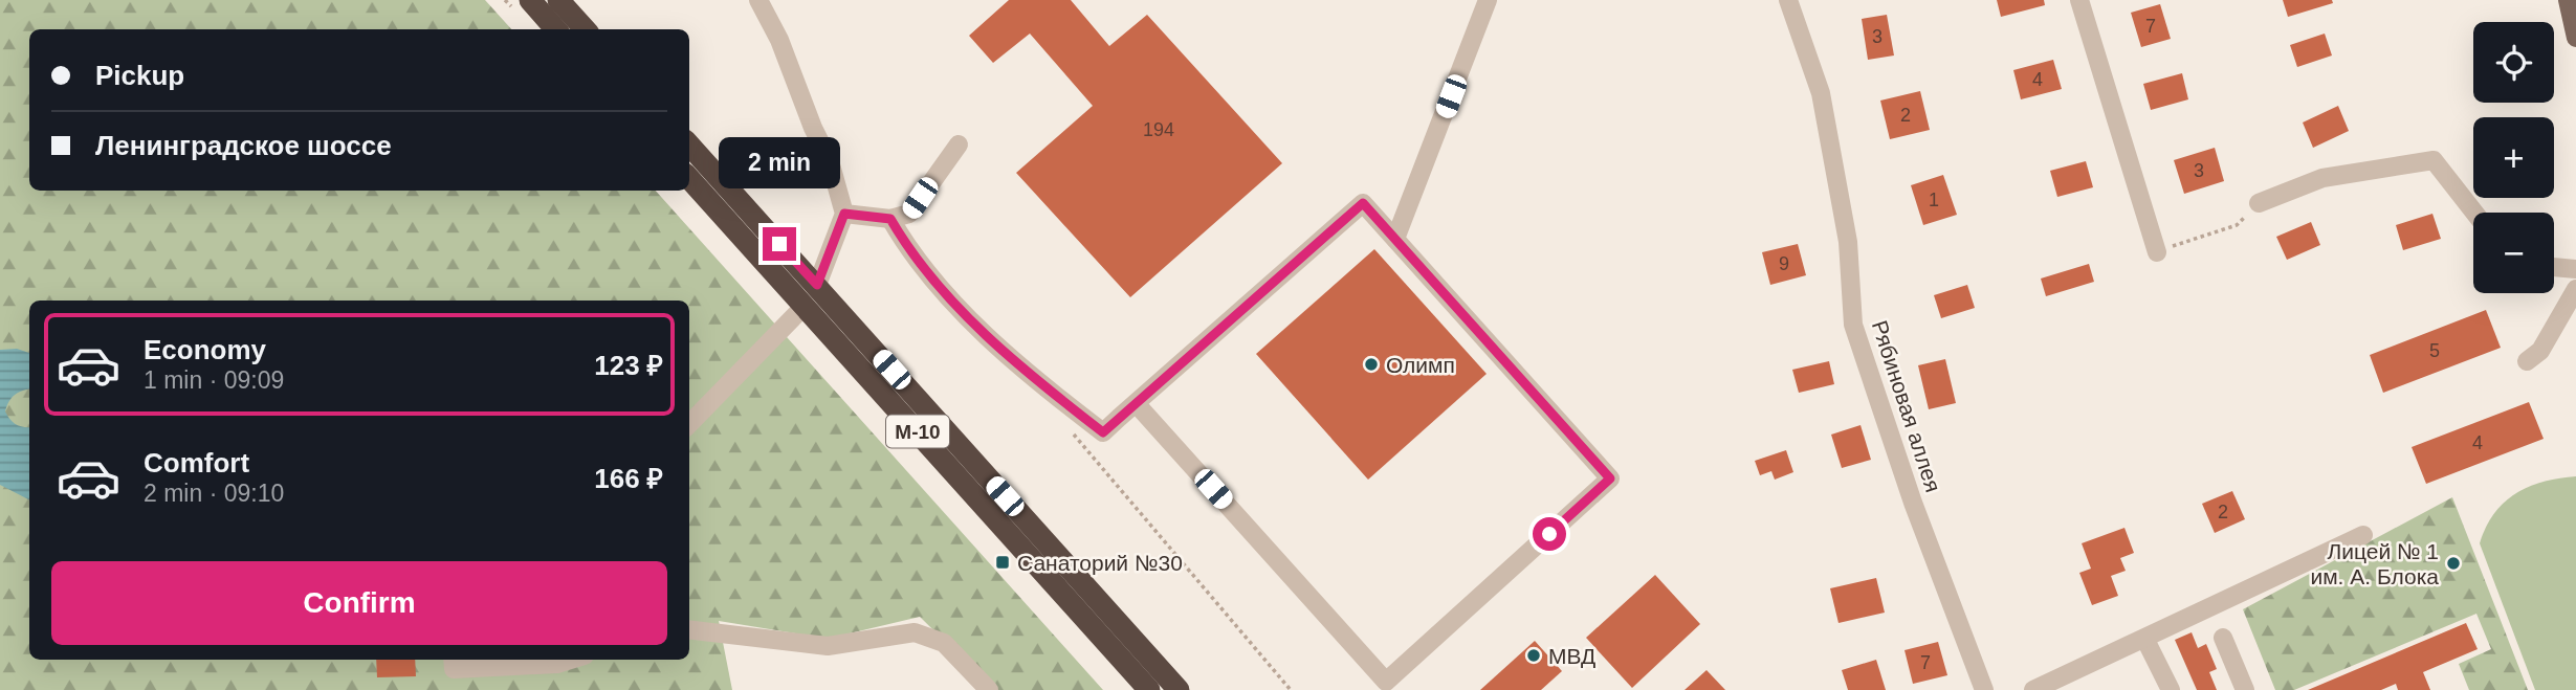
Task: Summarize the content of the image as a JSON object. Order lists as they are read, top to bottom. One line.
{"streets":{"highway":["М-10"],"street":["Рябиновая аллея"]},"places":{"other":["Олимп","Лицей № 1 им. А. Блока","МВД"],"transit":["Санаторий №30"]},"house_numbers":["7","3","4","2","194","3","1","9","5","4","2","7"],"page":{"map_buttons":["+","−"],"banner":["Pickup","Ленинградское шоссе"],"bubble":"2 min","list":[{"name":"Economy","note":"1 min · 09:09","value":"123 ₽"},{"name":"Comfort","note":"2 min · 09:10","value":"166 ₽"}],"buttons":"Confirm"}}
